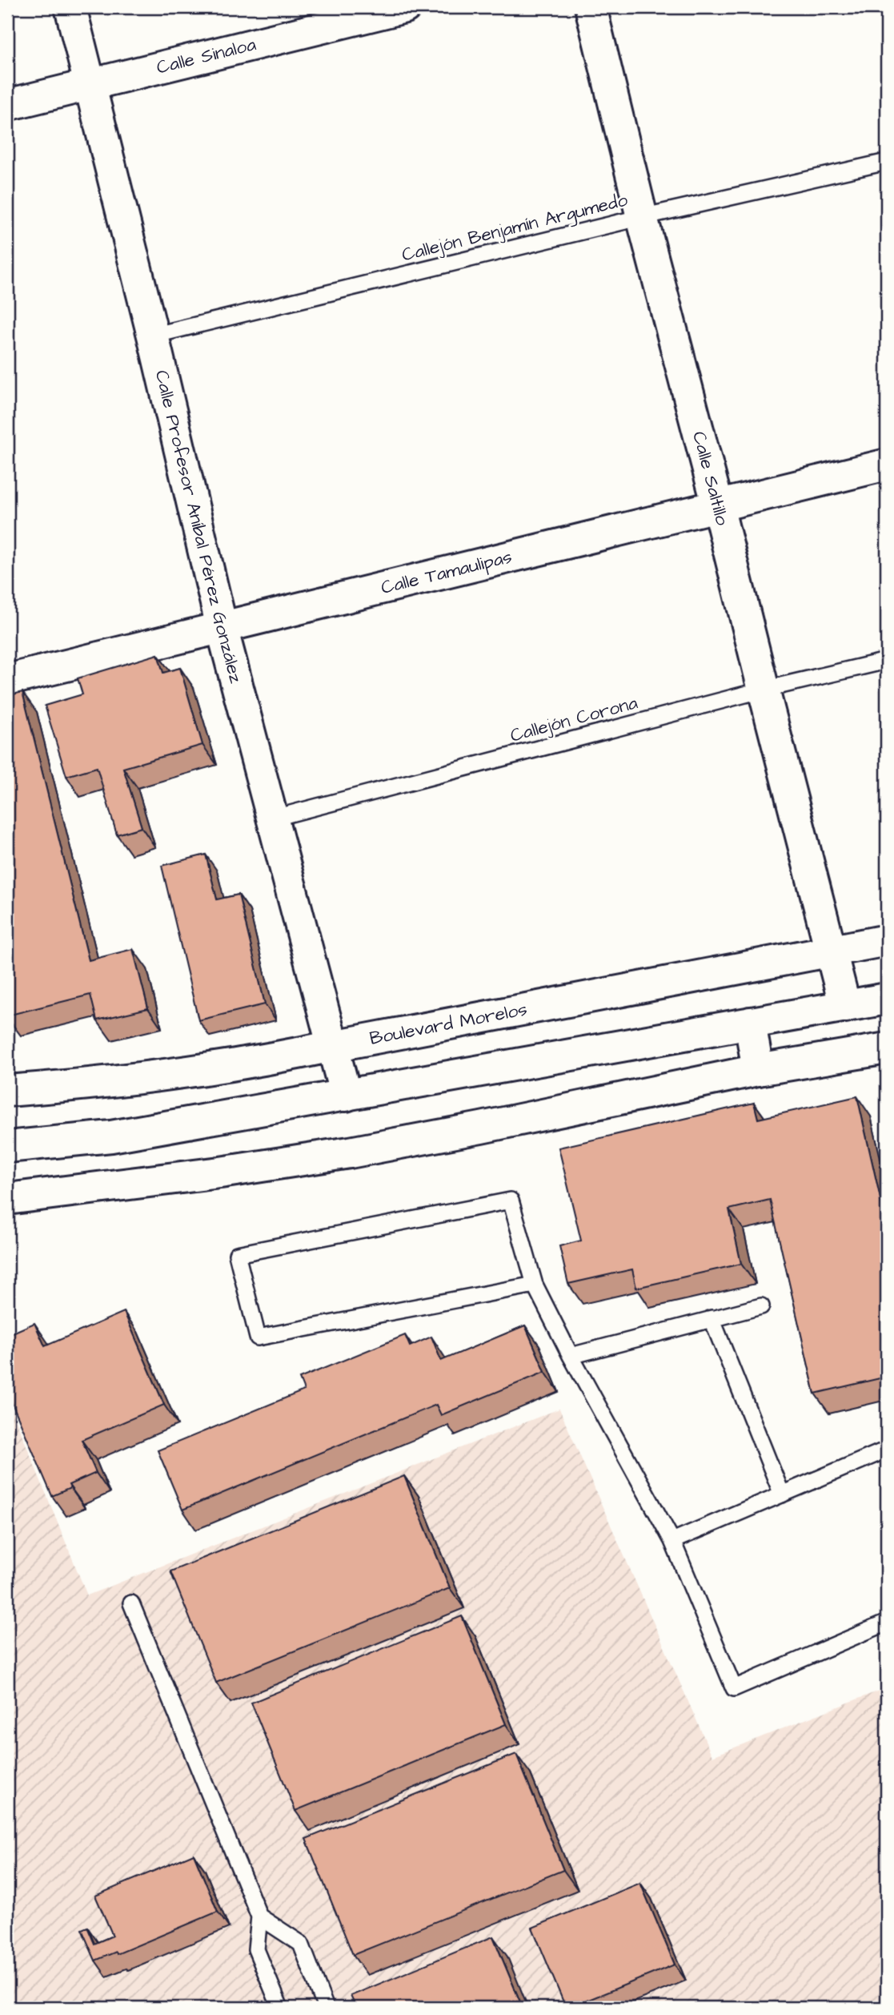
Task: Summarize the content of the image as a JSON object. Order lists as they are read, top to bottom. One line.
{"streets":{"street":["Calle Sinaloa","Calle Saltillo","Calle Profesor Aníbal Pérez González","Calle Tamaulipas","Boulevard Morelos"],"lane":["Callejón Benjamín Argumedo","Callejón Corona"]},"crossings":[["Calle Sinaloa","Calle Profesor Aníbal Pérez González"],["Callejón Benjamín Argumedo","Calle Saltillo"],["Callejón Benjamín Argumedo","Calle Profesor Aníbal Pérez González"],["Calle Saltillo","Calle Tamaulipas"],["Calle Saltillo","Callejón Corona"],["Calle Saltillo","Boulevard Morelos"],["Calle Profesor Aníbal Pérez González","Calle Tamaulipas"],["Calle Profesor Aníbal Pérez González","Callejón Corona"],["Calle Profesor Aníbal Pérez González","Boulevard Morelos"]]}
